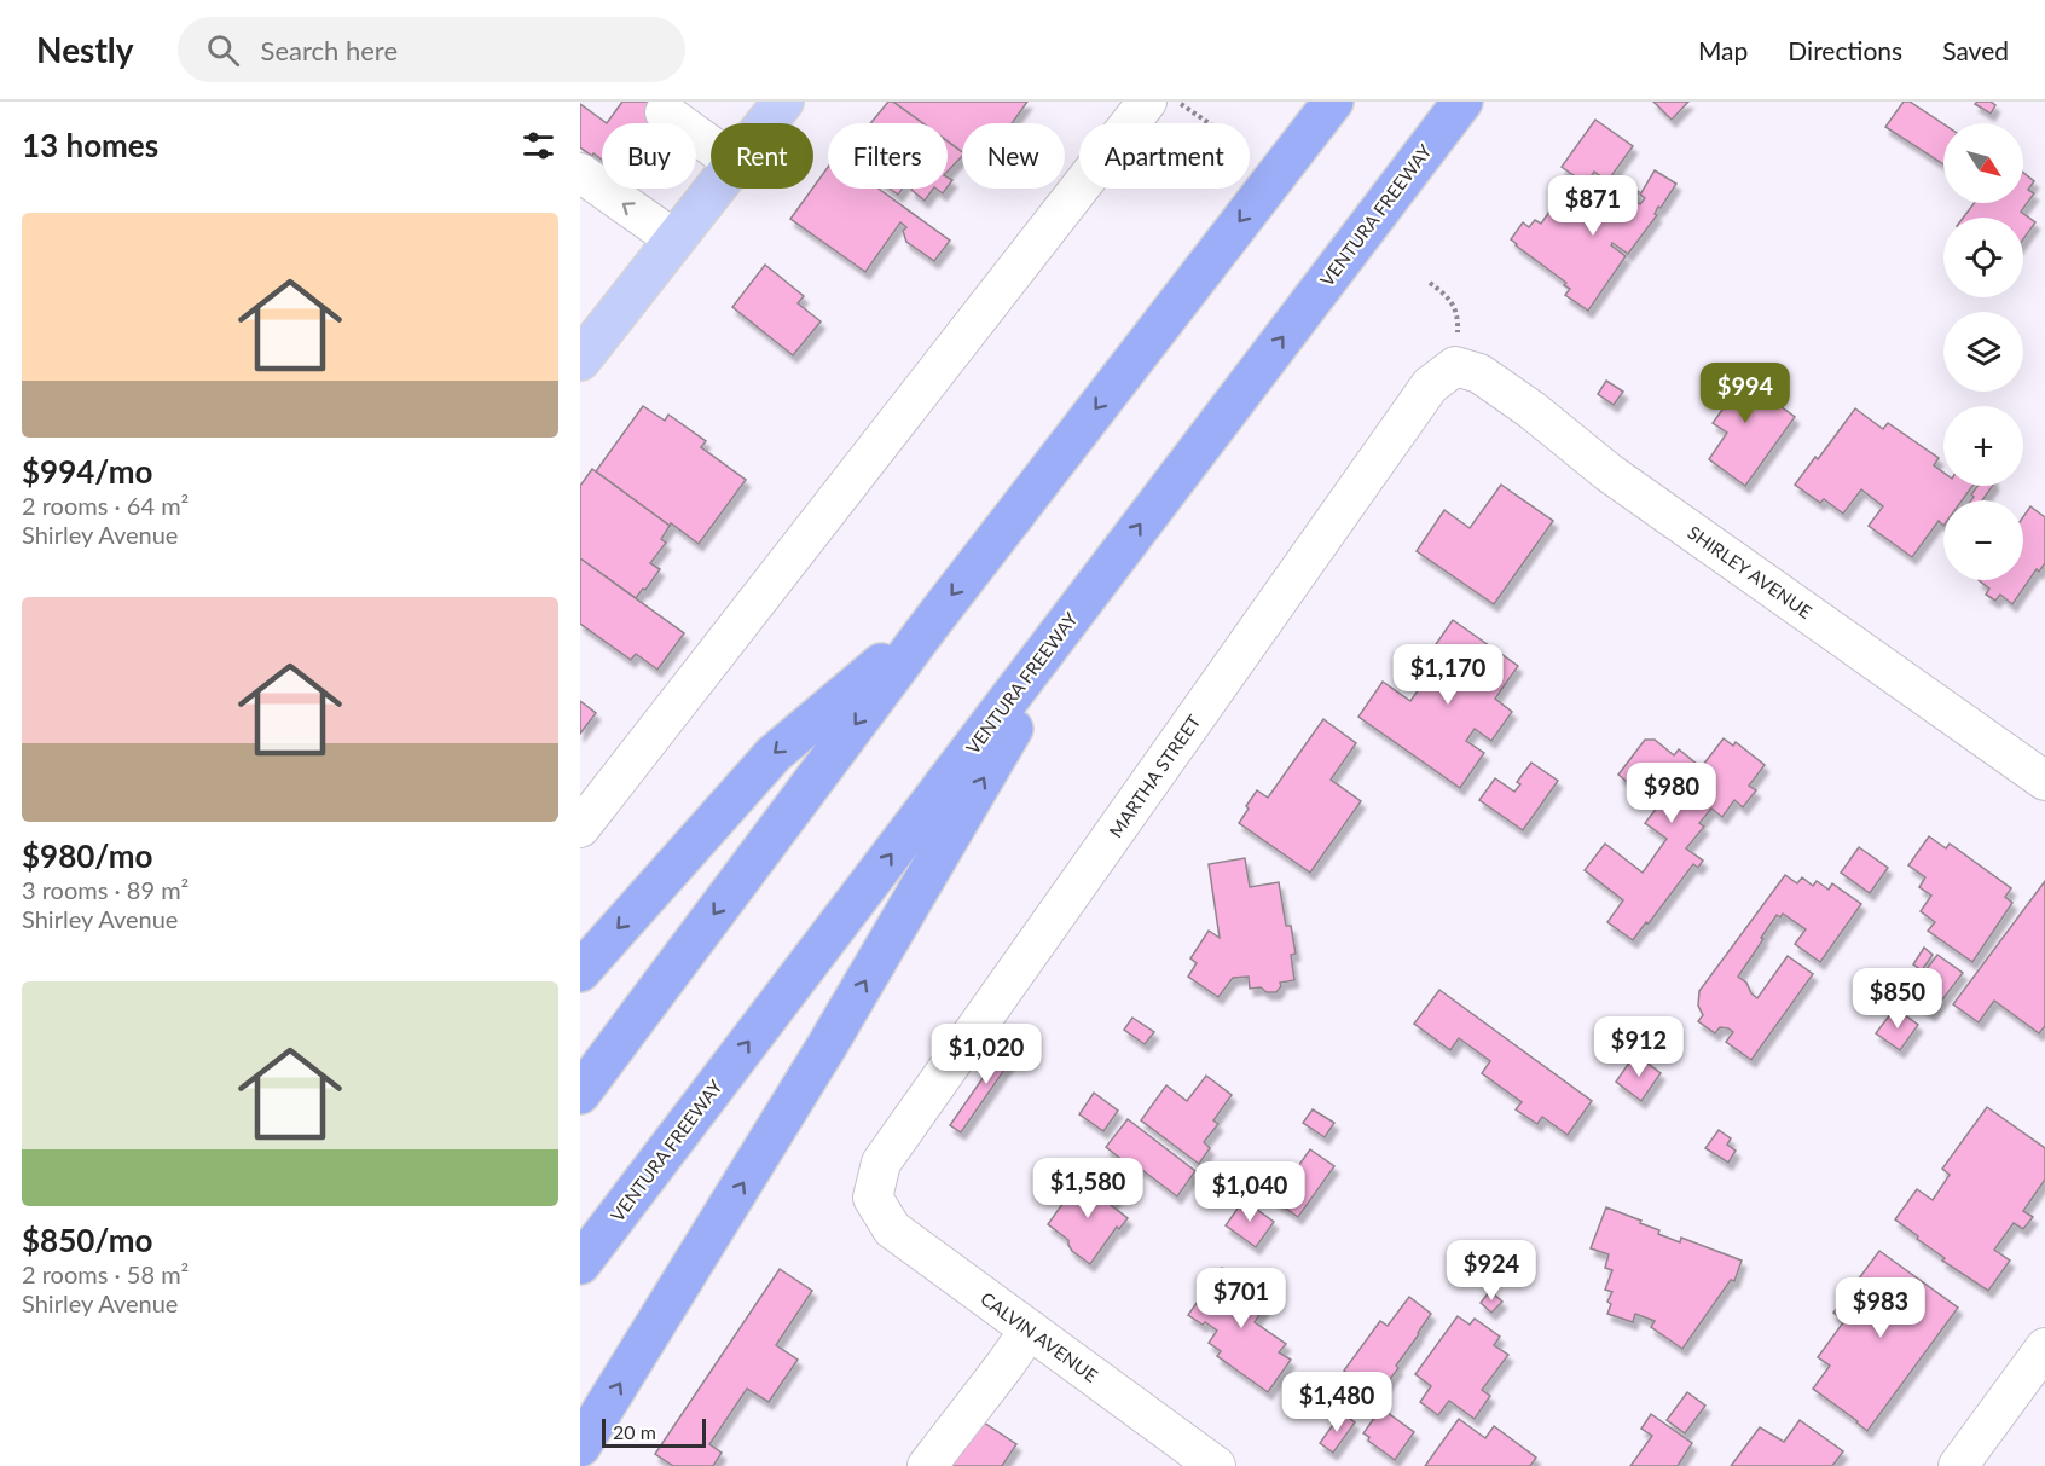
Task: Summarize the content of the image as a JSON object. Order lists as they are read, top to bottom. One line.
{"streets":{"highway":["VENTURA FREEWAY"],"street":["SHIRLEY AVENUE","MARTHA STREET","CALVIN AVENUE"]},"crossings":[["SHIRLEY AVENUE","MARTHA STREET"],["MARTHA STREET","CALVIN AVENUE"]],"scale_bar":"20 m","north":"bottom right","page":{"header":"Nestly","search":"Search here","nav":["Map","Directions","Saved"],"heading":"13 homes","map_buttons":["+","−"],"chip":["Buy","Rent","Filters","New","Apartment"],"price":["$871","$994","$1,170","$980","$850","$912","$1,020","$1,580","$1,040","$924","$701","$983","$1,480"],"list":[{"name":"$994/mo","note":"2 rooms · 64 m² · Shirley Avenue"},{"name":"$980/mo","note":"3 rooms · 89 m² · Shirley Avenue"},{"name":"$850/mo","note":"2 rooms · 58 m² · Shirley Avenue"}],"scale":"20 m"}}
